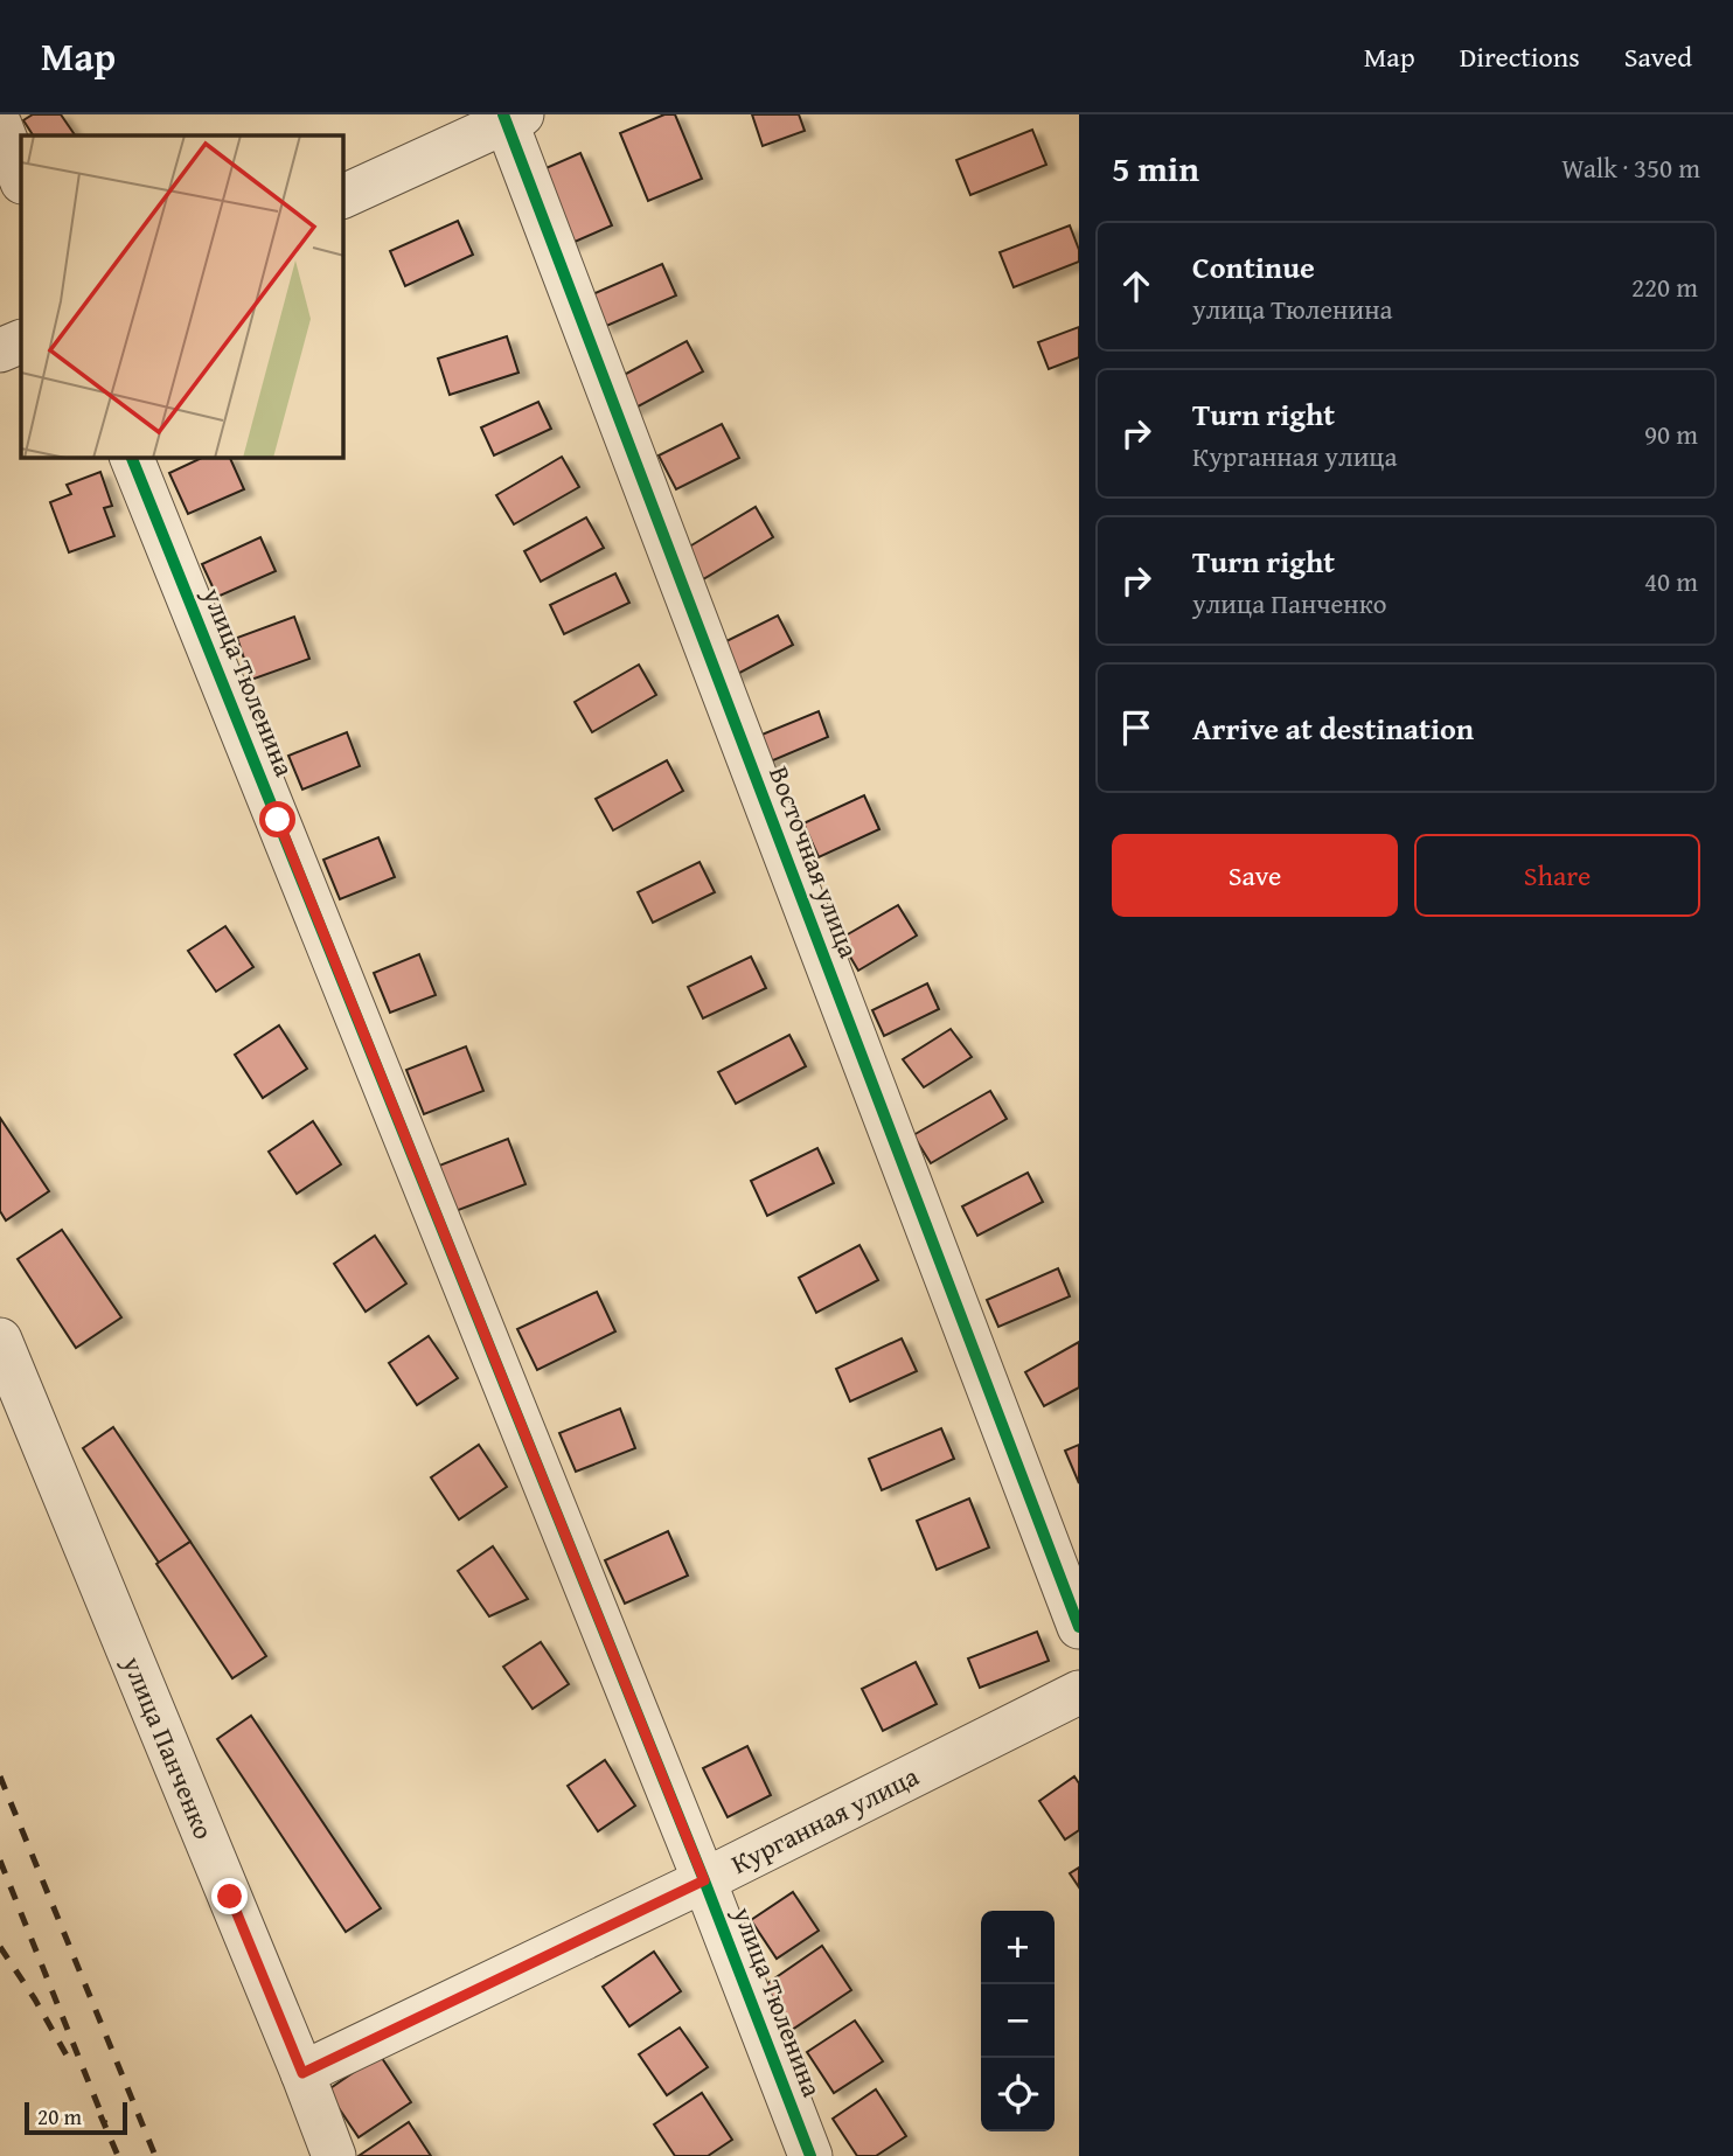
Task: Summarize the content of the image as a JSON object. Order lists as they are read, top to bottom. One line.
{"streets":{"street":["улица Тюленина","Восточная улица","улица Панченко","Курганная улица"]},"crossings":[["улица Тюленина","Курганная улица"],["улица Панченко","Курганная улица"]],"scale_bar":"20 m","page":{"header":"Map","nav":["Map","Directions","Saved"],"heading":["5 min","Walk · 350 m"],"list":[["Continue","улица Тюленина","220 m"],["Turn right","Курганная улица","90 m"],["Turn right","улица Панченко","40 m"],"Arrive at destination"],"buttons":["Save","Share"],"map_buttons":["+","−"],"scale":"20 m"}}
